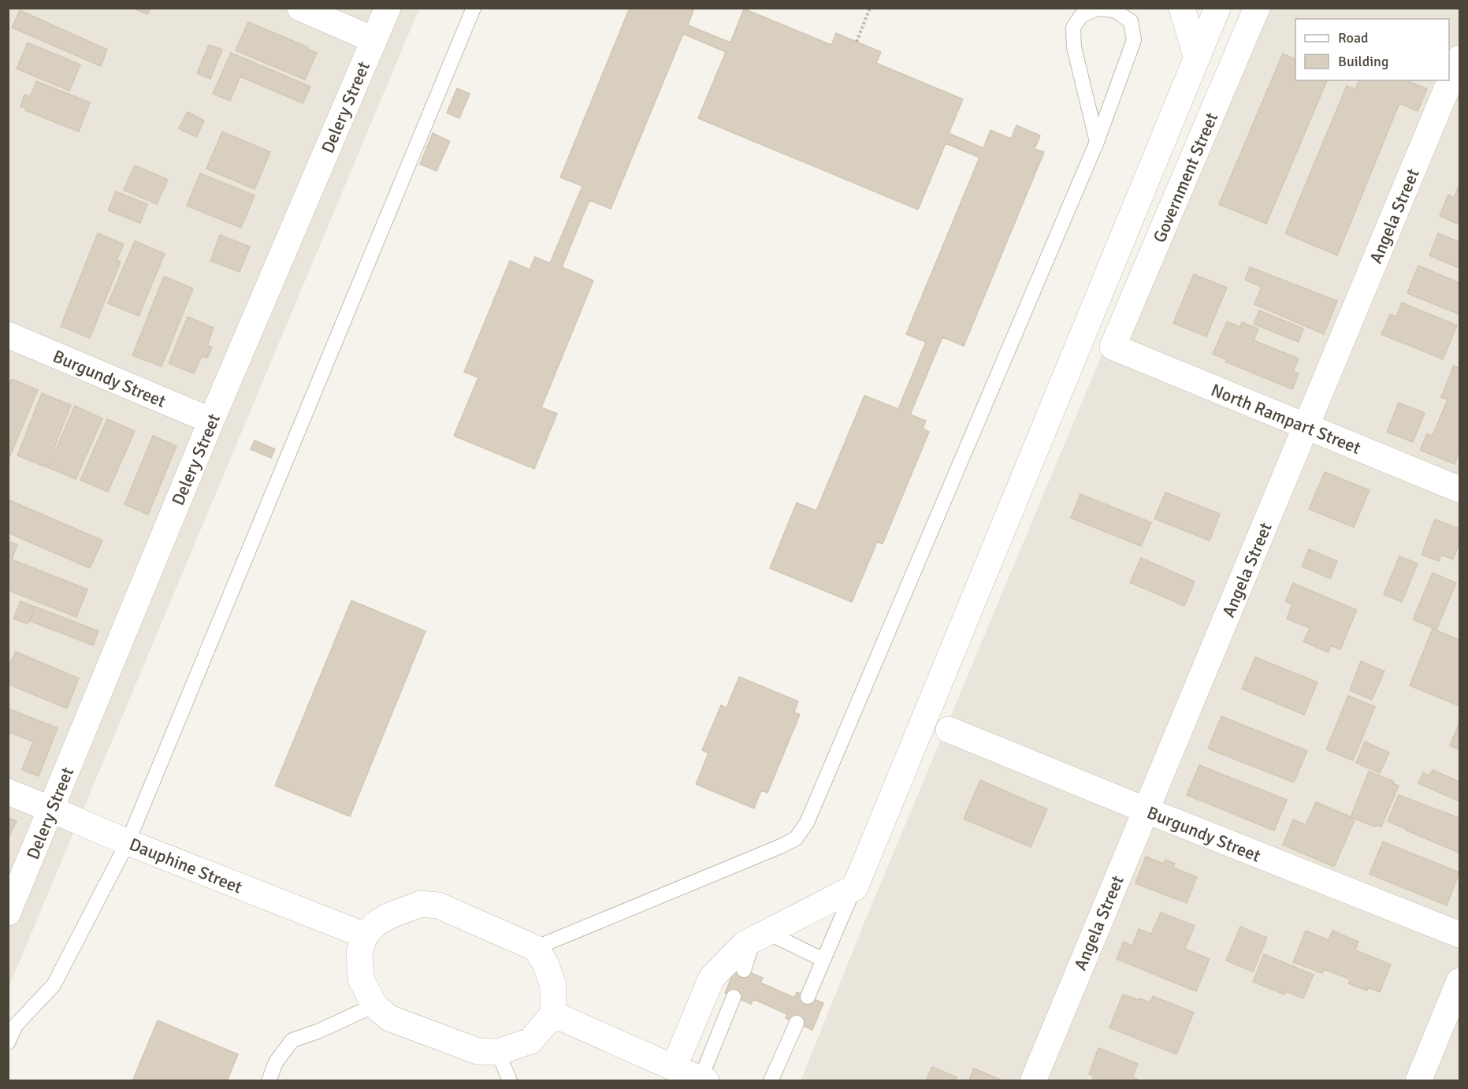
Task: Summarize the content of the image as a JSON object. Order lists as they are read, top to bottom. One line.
{"streets":{"street":["Delery Street","Government Street","Angela Street","Burgundy Street","North Rampart Street","Dauphine Street"]},"crossings":[["Delery Street","Burgundy Street"],["Delery Street","Dauphine Street"],["Government Street","North Rampart Street"],["Angela Street","Burgundy Street"],["Angela Street","North Rampart Street"]],"legend":["Road","Building"]}
